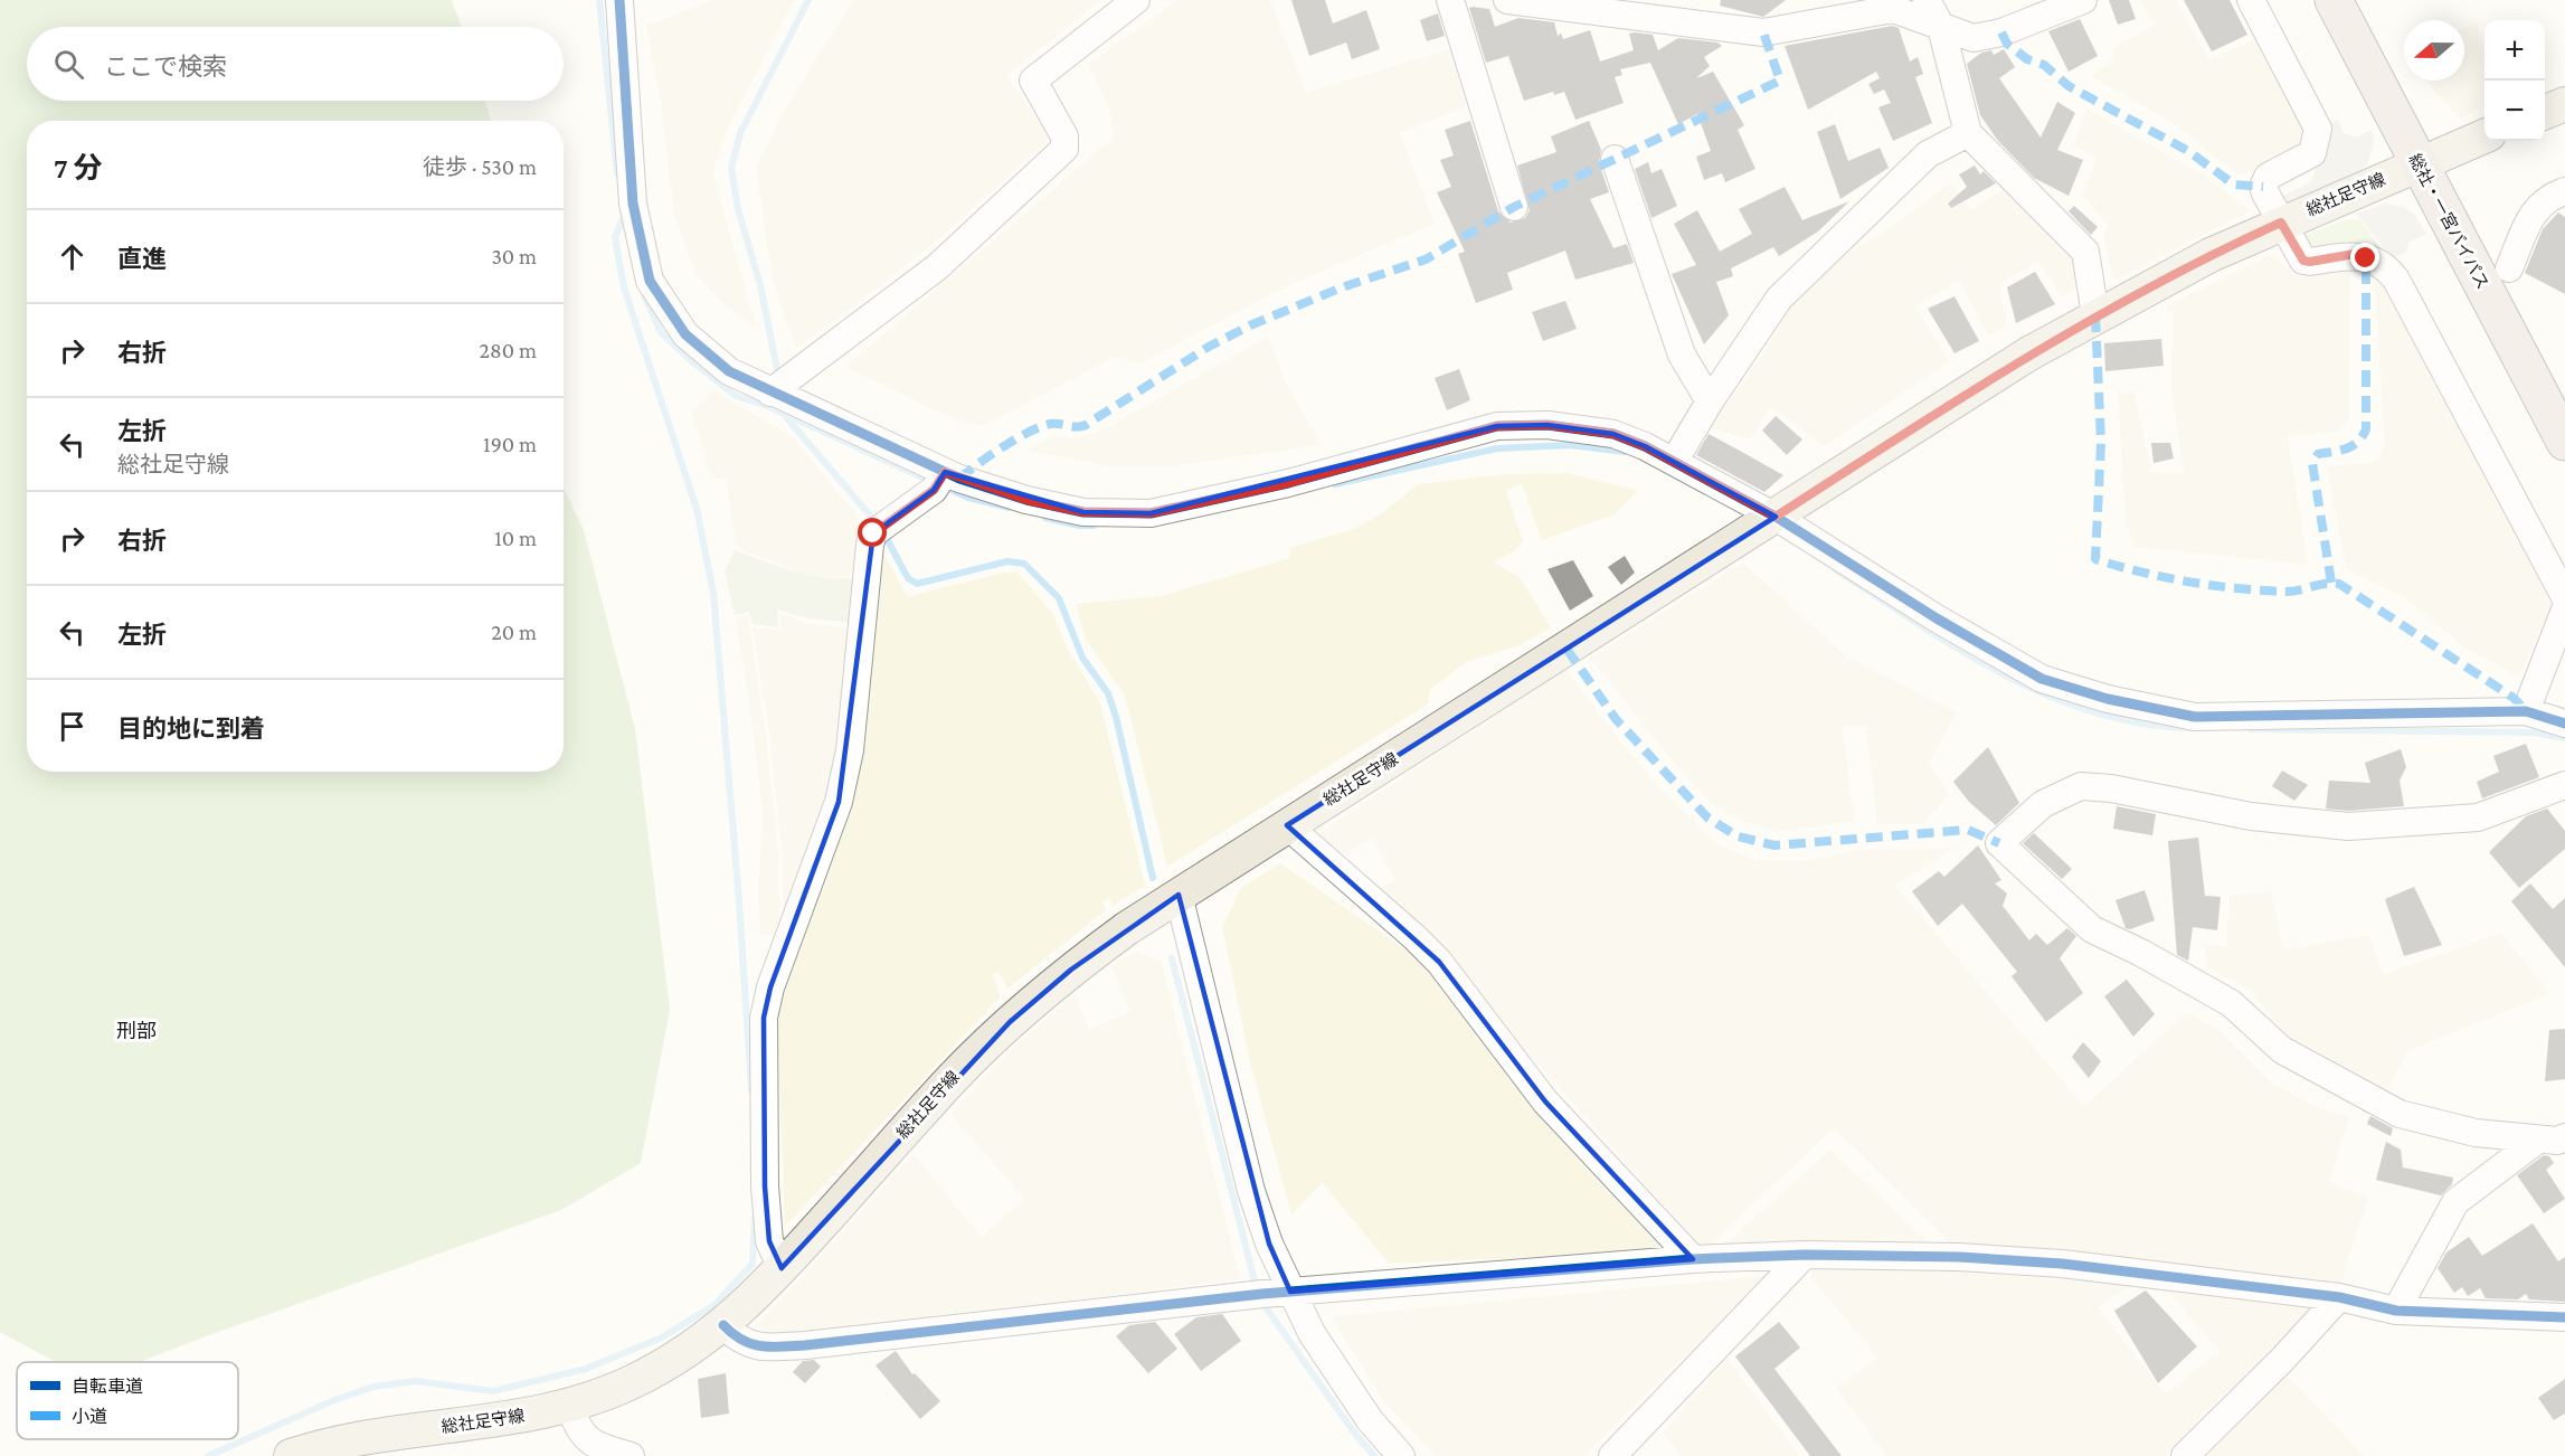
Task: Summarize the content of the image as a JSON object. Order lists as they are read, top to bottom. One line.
{"streets":{"highway":["総社・一宮バイパス"],"main road":["総社足守線"]},"crossings":[["総社足守線","総社・一宮バイパス"]],"districts":["刑部"],"legend":["自転車道","小道"],"north":"left","page":{"map_buttons":["+","−"],"search":"ここで検索","heading":["7 分","徒歩 · 530 m"],"list":[["直進","30 m"],["右折","280 m"],["左折","総社足守線","190 m"],["右折","10 m"],["左折","20 m"],"目的地に到着"]}}
